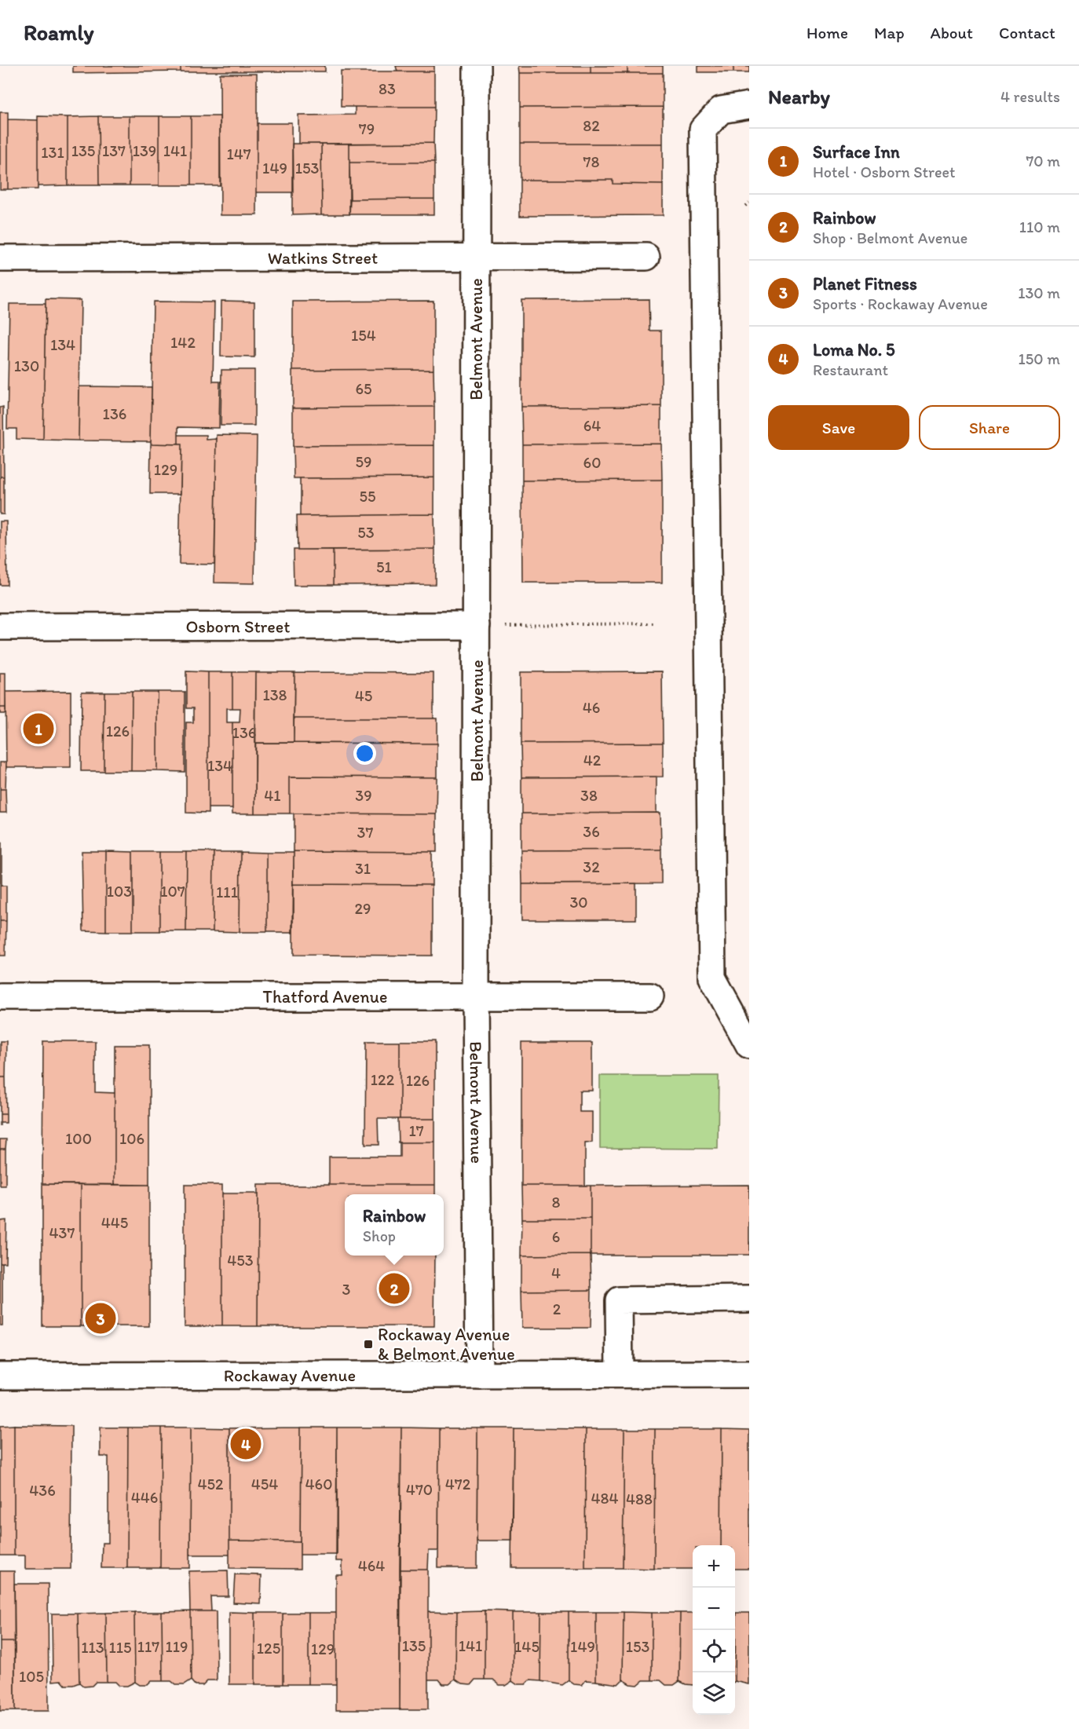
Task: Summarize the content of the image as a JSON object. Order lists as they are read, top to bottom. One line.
{"streets":{"street":["Watkins Street","Belmont Avenue","Osborn Street","Thatford Avenue","Rockaway Avenue"]},"crossings":[["Watkins Street","Belmont Avenue"],["Belmont Avenue","Osborn Street"],["Belmont Avenue","Thatford Avenue"],["Belmont Avenue","Rockaway Avenue"]],"places":{"transit":["Rockaway Avenue & Belmont Avenue"]},"house_numbers":["83","82","79","135","137","139","141","131","147","78","149","153","154","142","134","130","65","136","64","59","60","129","55","53","51","138","45","46","126","136","42","134","41","39","38","36","37","32","31","103","107","111","30","29","122","126","17","100","106","8","445","437","6","453","4","3","2","452","454","460","472","470","436","446","484","488","464","135","141","117","119","145","149","153","113","115","125","129","105"],"page":{"header":"Roamly","nav":["Home","Map","About","Contact"],"heading":["Nearby","4 results"],"list":[{"mark":"1","name":"Surface Inn","note":"Hotel · Osborn Street","value":"70 m"},{"mark":"2","name":"Rainbow","note":"Shop · Belmont Avenue","value":"110 m"},{"mark":"3","name":"Planet Fitness","note":"Sports · Rockaway Avenue","value":"130 m"},{"mark":"4","name":"Loma No. 5","note":"Restaurant","value":"150 m"}],"buttons":["Save","Share"],"pins":["1","2","3","4"],"popup":["Rainbow","Shop"],"map_buttons":["+","−"]}}
